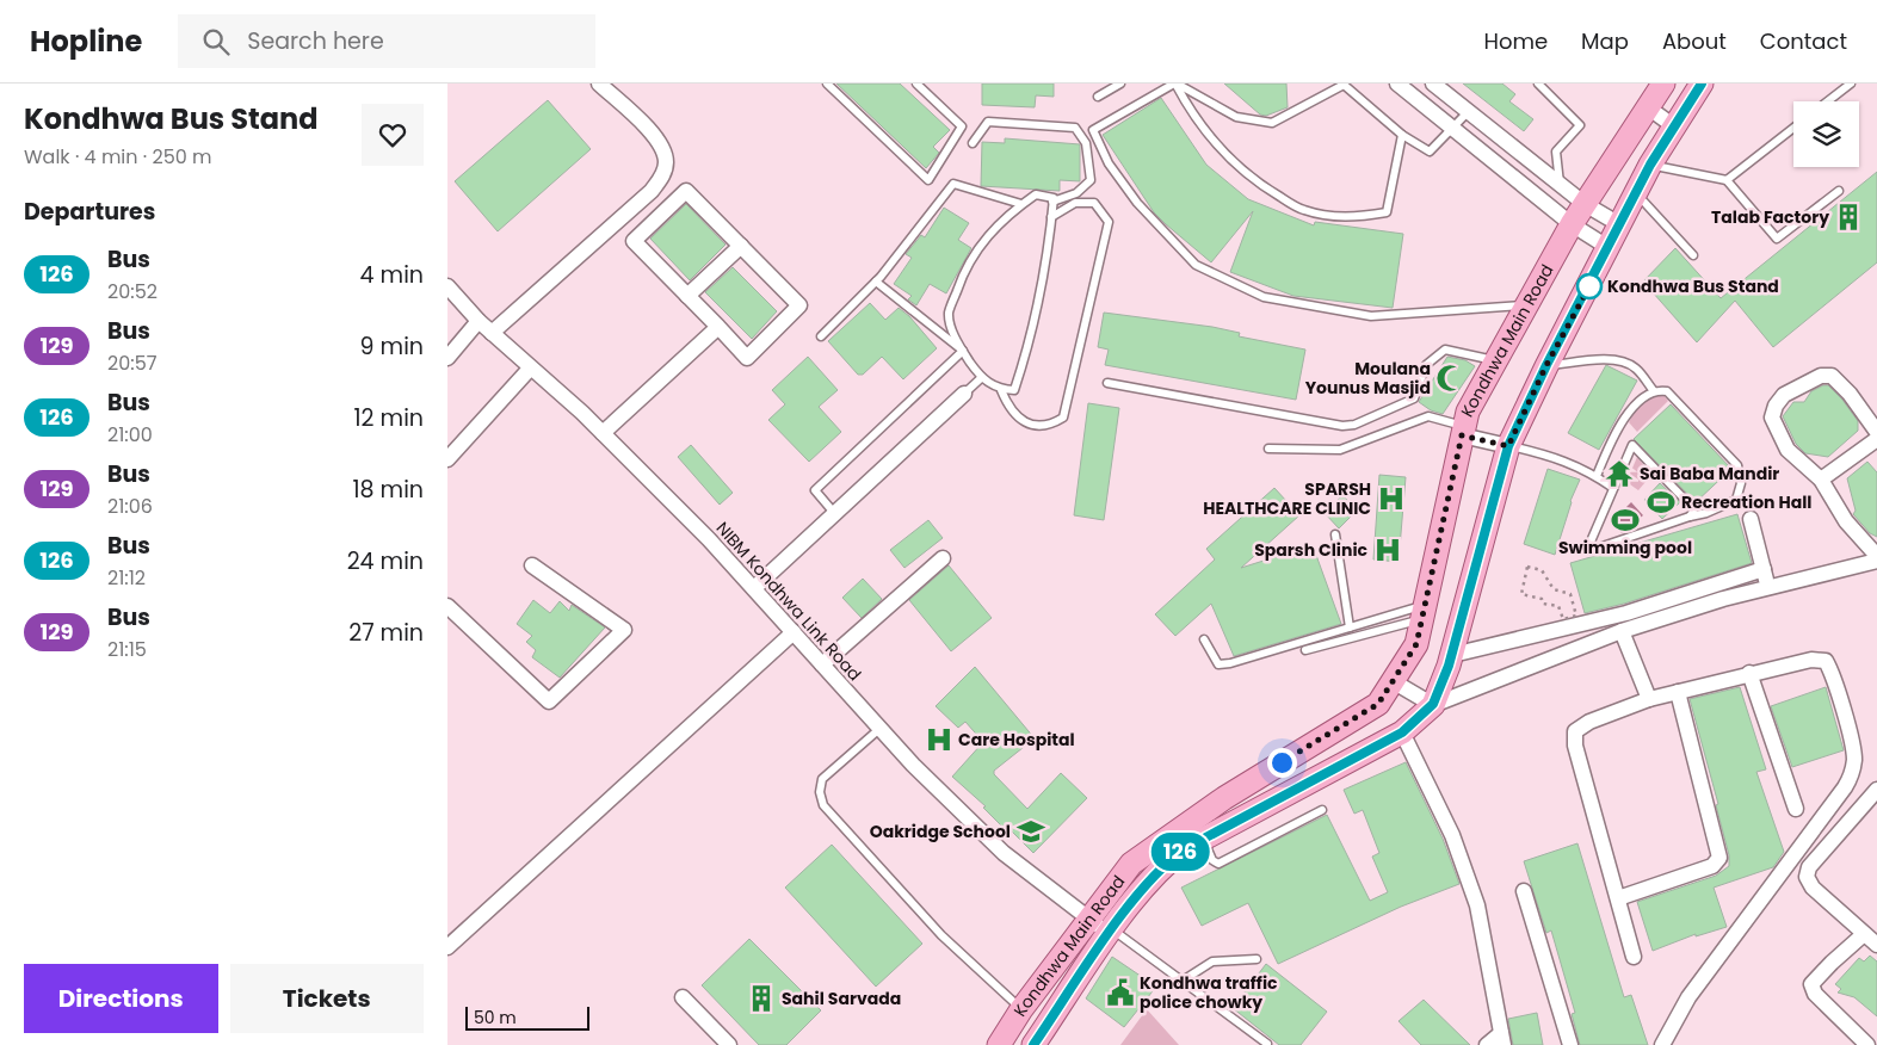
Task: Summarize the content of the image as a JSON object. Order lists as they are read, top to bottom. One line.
{"streets":{"main road":["Kondhwa Main Road"],"street":["NIBM Kondhwa Link Road"]},"crossings":[["Kondhwa Main Road","NIBM Kondhwa Link Road"]],"places":{"building":["Talab Factory","Sahil Sarvada"],"other":["Kondhwa Bus Stand"],"mosque":["Moulana Younus Masjid"],"temple":["Sai Baba Mandir"],"hospital":["SPARSH HEALTHCARE CLINIC","Sparsh Clinic","Care Hospital"],"sports":["Recreation Hall","Swimming pool"],"school or university":["Oakridge School"],"public building":["Kondhwa traffic police chowky"]},"lines":["bus line 126"],"scale_bar":"50 m","page":{"header":"Hopline","search":"Search here","nav":["Home","Map","About","Contact"],"heading":[["Kondhwa Bus Stand","Walk · 4 min · 250 m"],"Departures"],"on_map":"126","list":[{"mark":"126","name":"Bus","note":"20:52","value":"4 min"},{"mark":"129","name":"Bus","note":"20:57","value":"9 min"},{"mark":"126","name":"Bus","note":"21:00","value":"12 min"},{"mark":"129","name":"Bus","note":"21:06","value":"18 min"},{"mark":"126","name":"Bus","note":"21:12","value":"24 min"},{"mark":"129","name":"Bus","note":"21:15","value":"27 min"}],"buttons":["Directions","Tickets"],"scale":"50 m"}}
